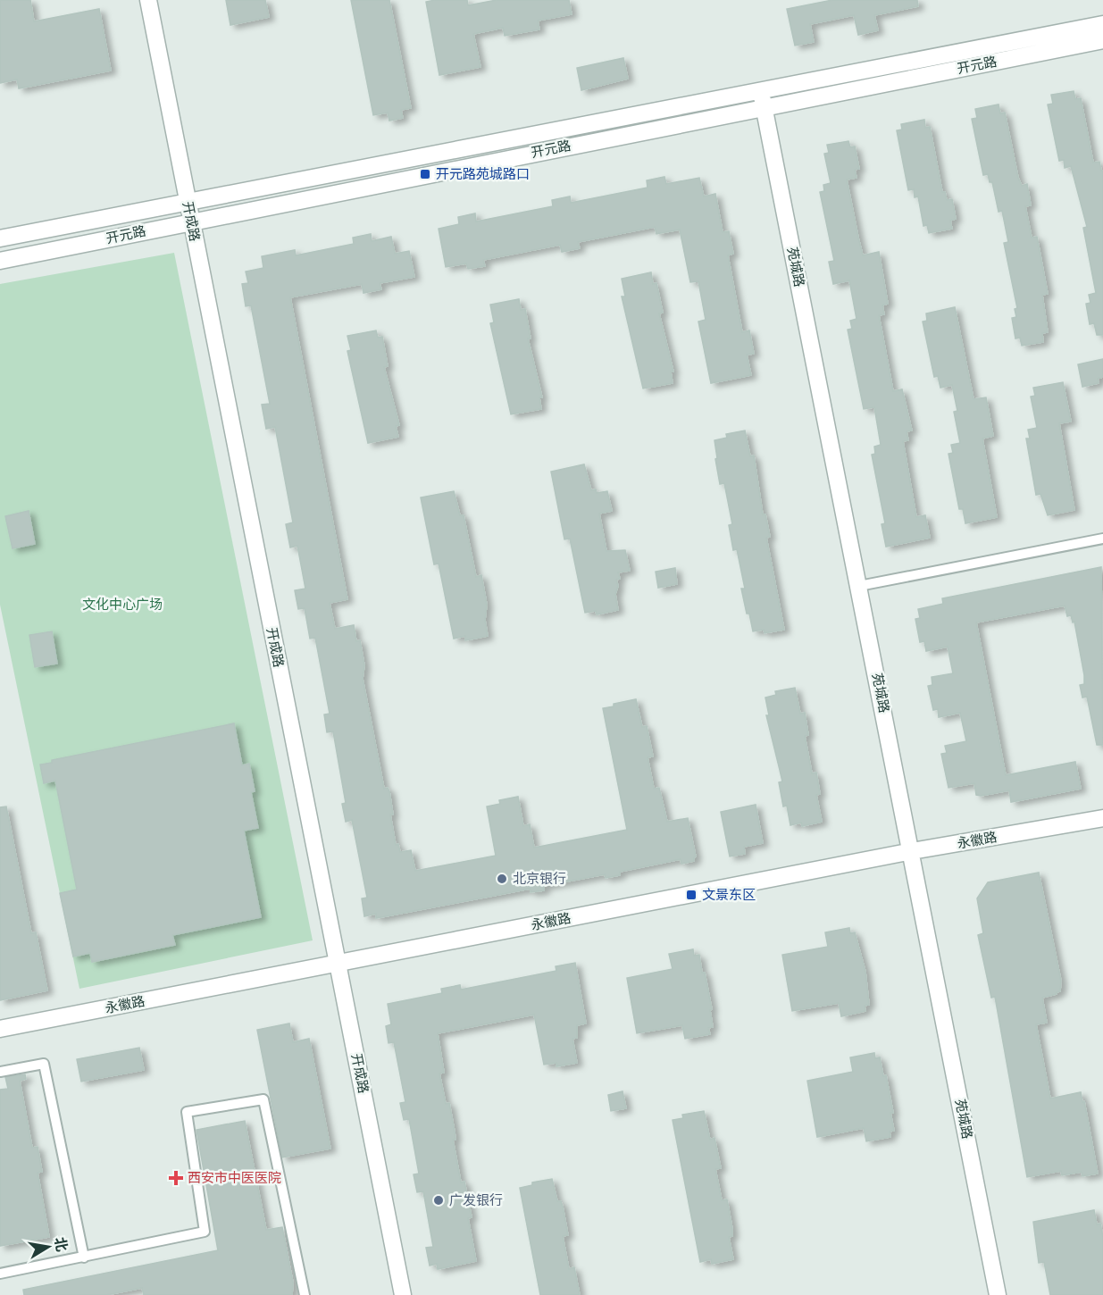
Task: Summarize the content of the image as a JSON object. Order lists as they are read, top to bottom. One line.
{"streets":{"street":["开元路","开成路","苑城路","永徽路"]},"crossings":[["开元路","开成路"],["开元路","苑城路"],["开成路","永徽路"],["苑城路","永徽路"]],"parks":["文化中心广场"],"places":{"transit":["开元路苑城路口","文景东区"],"other":["北京银行","广发银行"],"health":["西安市中医医院"]},"north":"right"}
